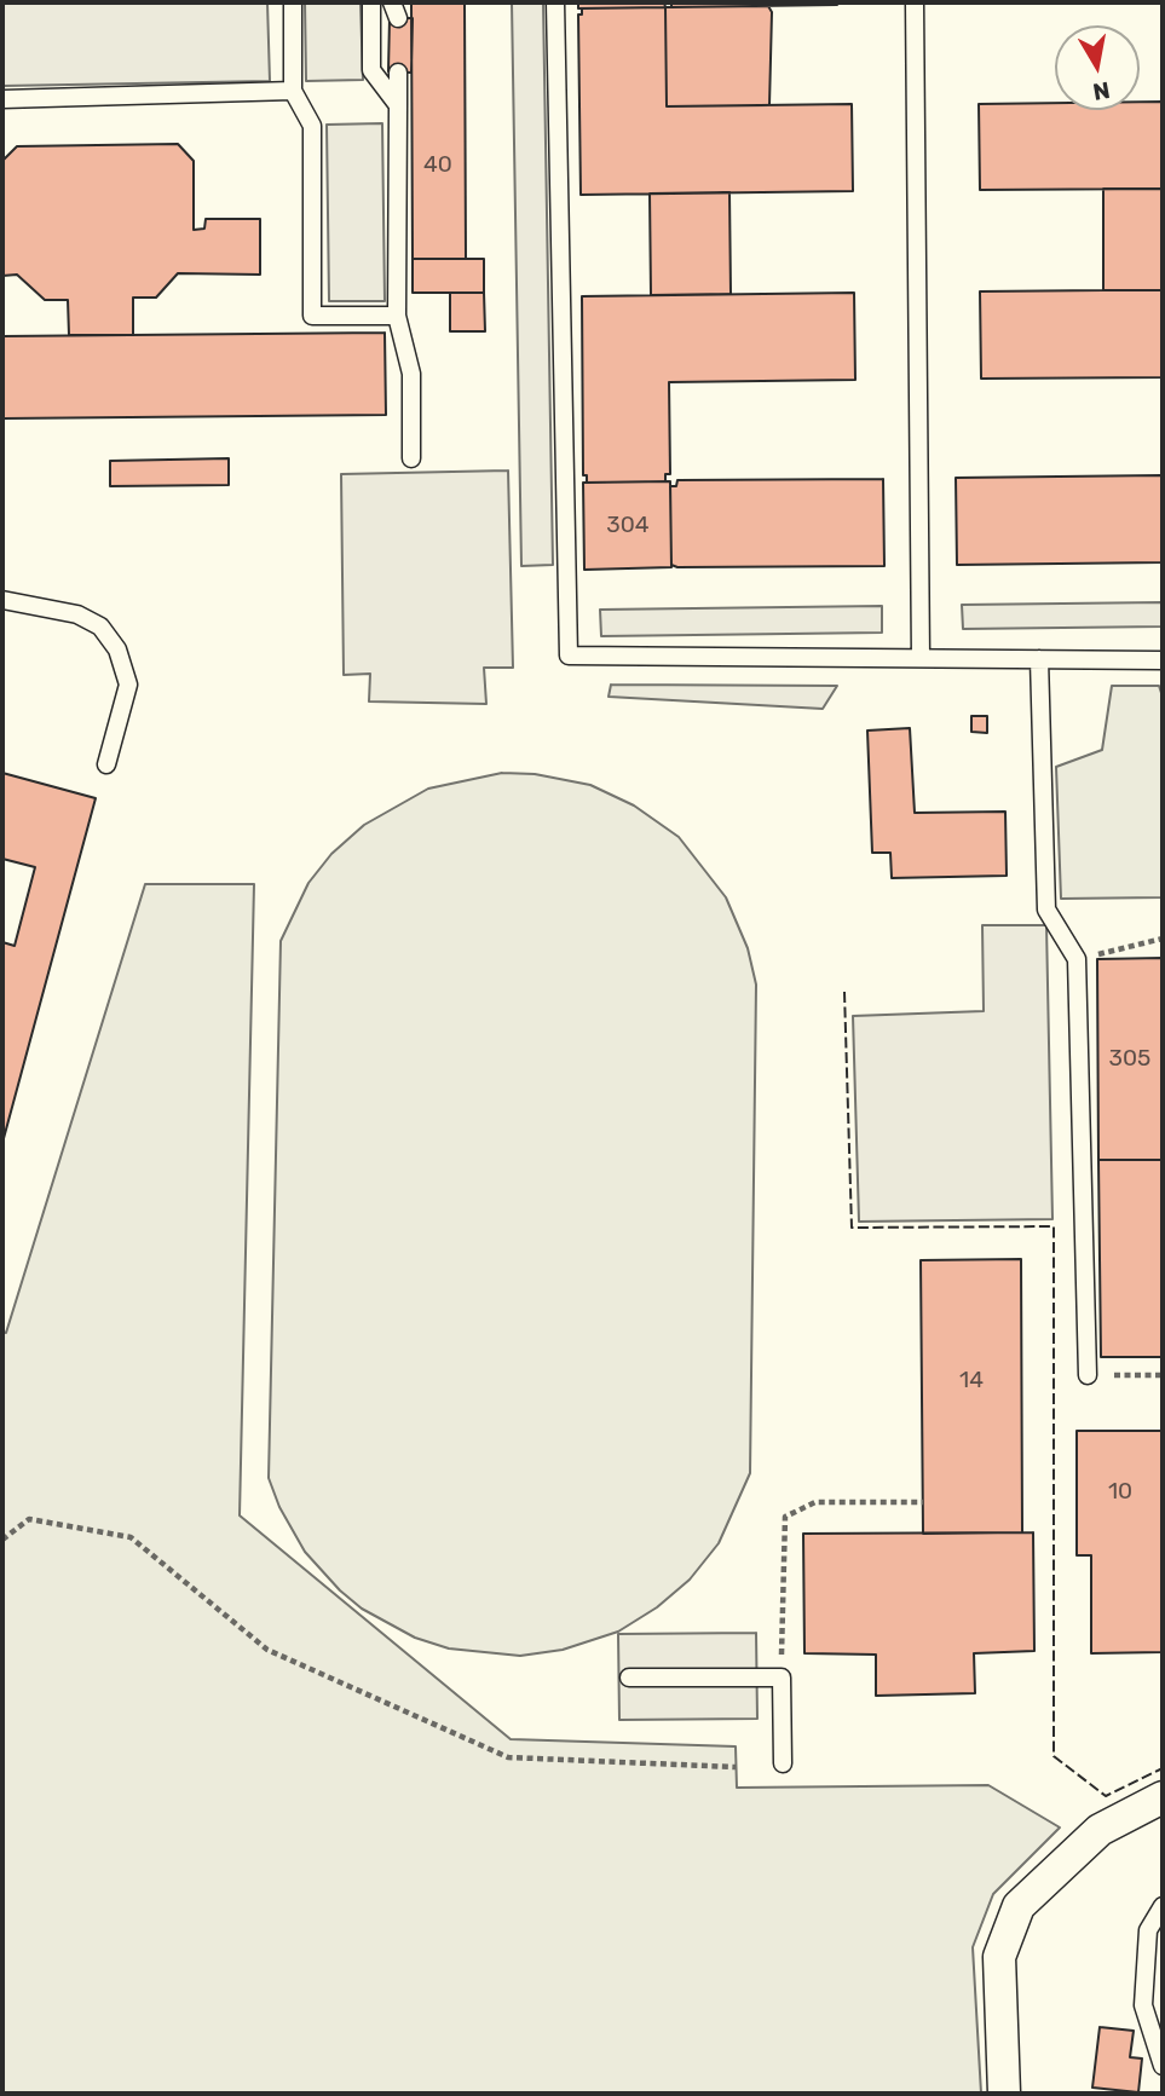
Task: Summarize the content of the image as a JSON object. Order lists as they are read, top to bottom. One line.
{"house_numbers":["40","304","305","14","10"],"north":"bottom"}
